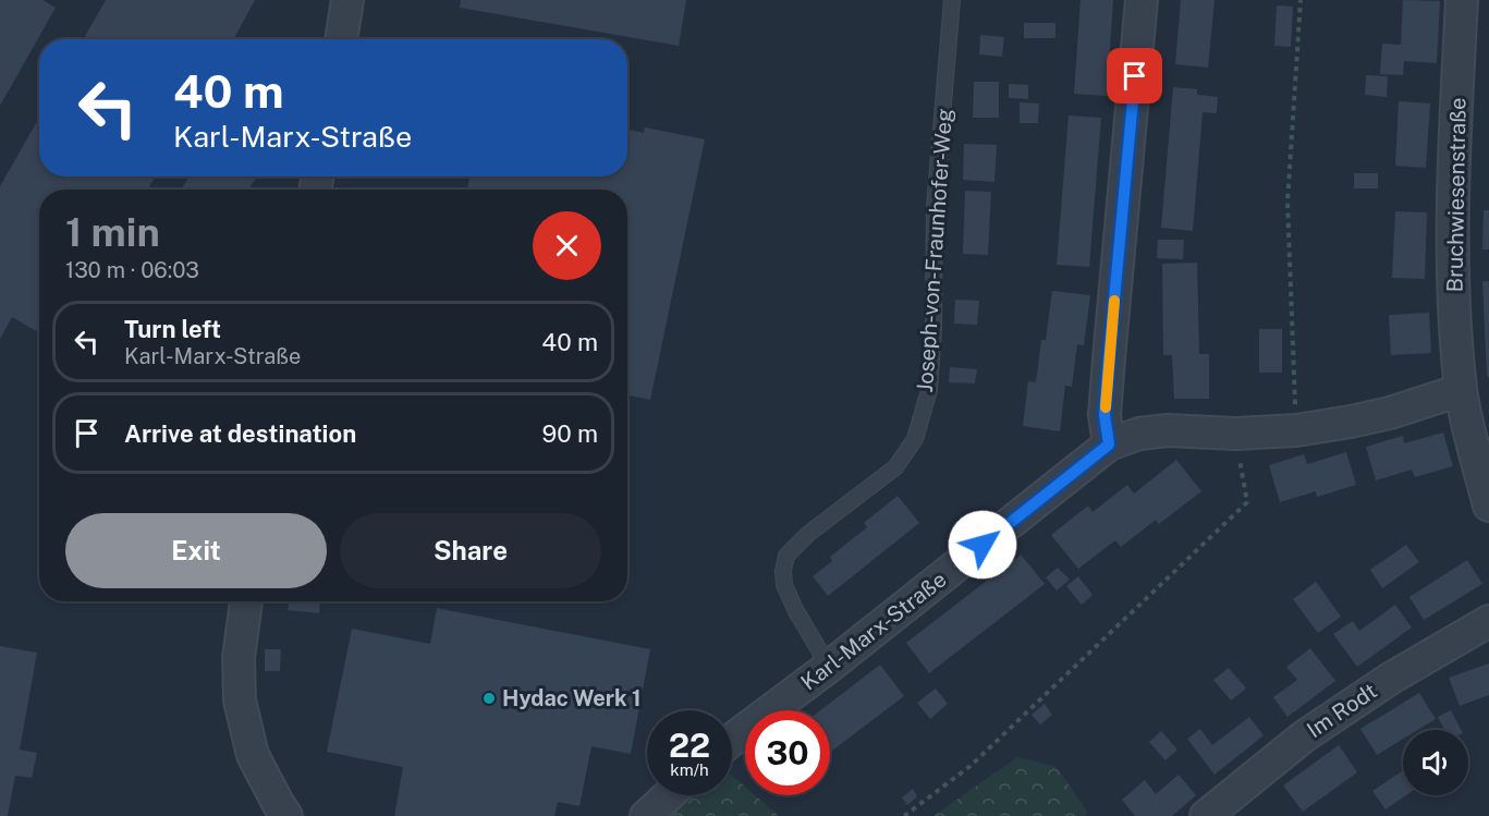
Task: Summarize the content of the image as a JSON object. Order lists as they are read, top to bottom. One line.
{"streets":{"street":["Bruchwiesenstraße","Karl-Marx-Straße","Im Rodt"],"lane":["Joseph-von-Fraunhofer-Weg"]},"crossings":[["Joseph-von-Fraunhofer-Weg","Karl-Marx-Straße"]],"places":["Hydac Werk 1"],"page":{"turn":["40 m","Karl-Marx-Straße"],"heading":["1 min","130 m · 06:03"],"list":[{"name":"Turn left","note":"Karl-Marx-Straße","value":"40 m"},{"name":"Arrive at destination","value":"90 m"}],"buttons":["Exit","Share"],"speed":"22 km/h","limit":"30"}}
